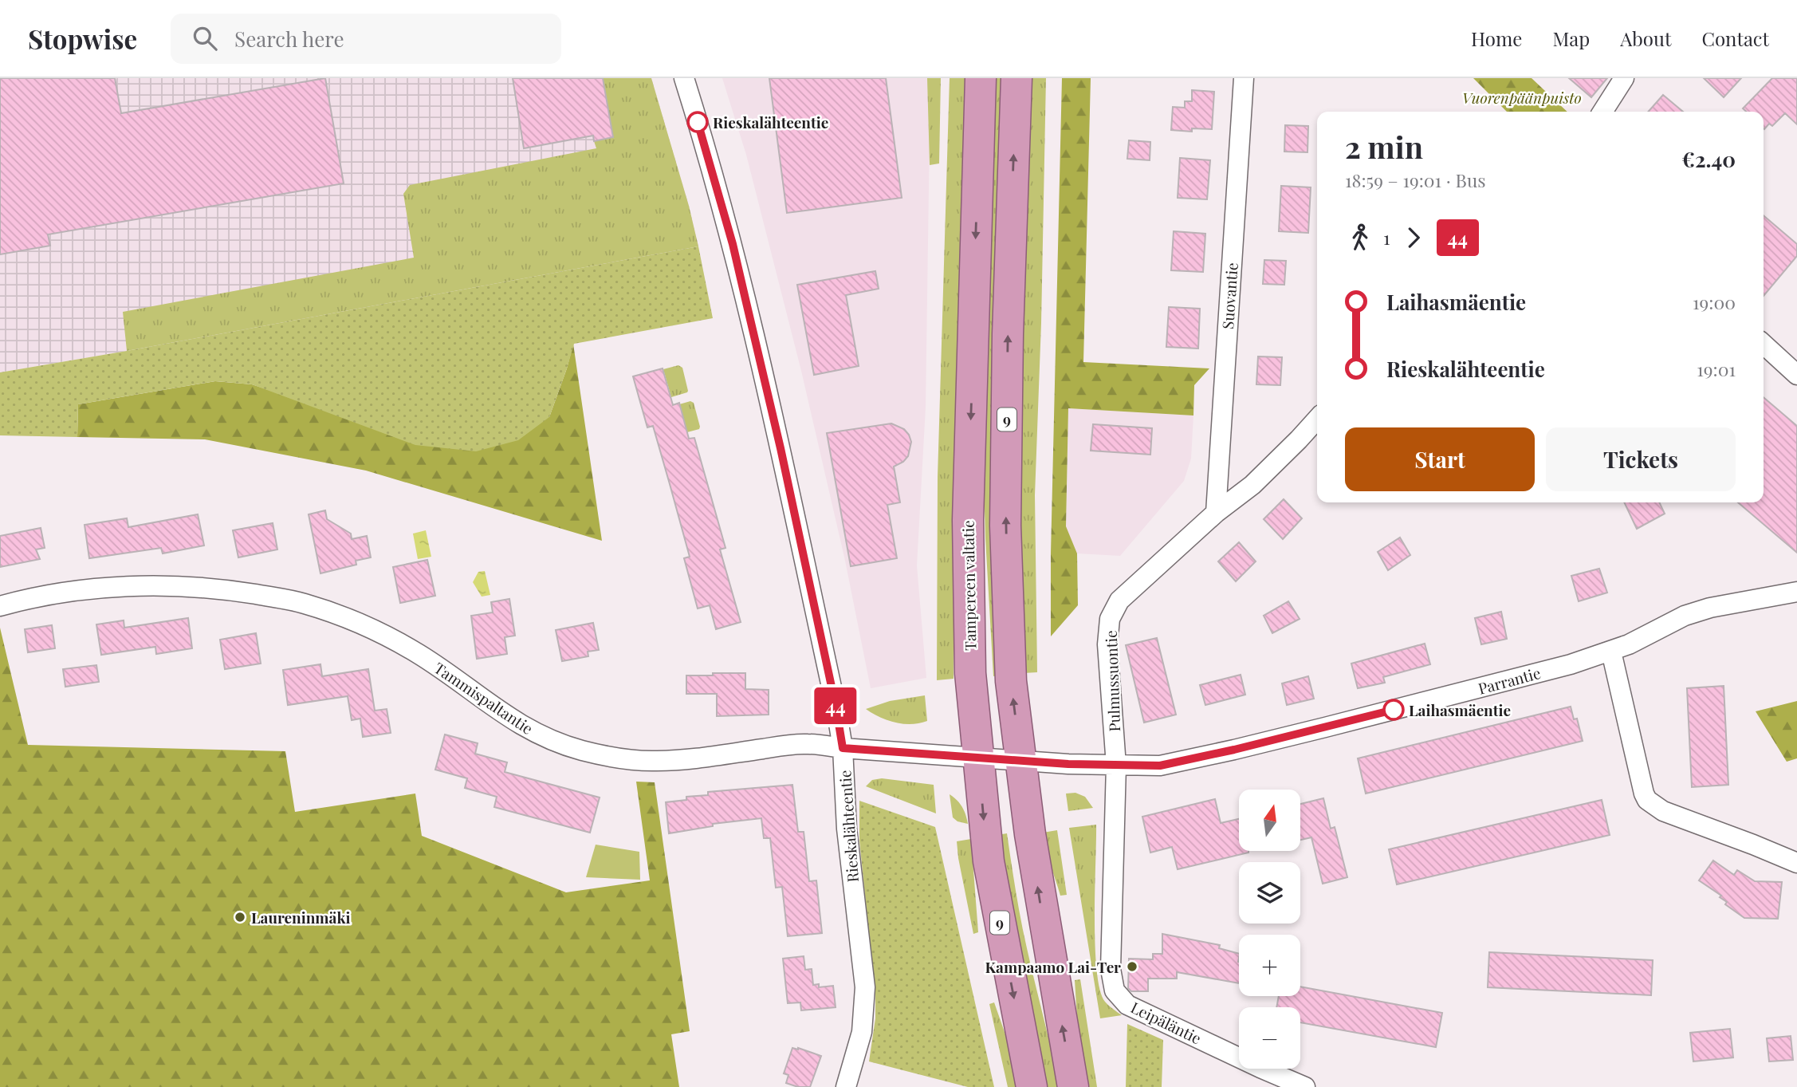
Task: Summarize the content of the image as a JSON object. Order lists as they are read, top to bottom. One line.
{"streets":{"highway":["9","Tampereen valtatie"],"street":["Suovantie","Parrantie","Pulmussuontie","Tammispaltantie","Rieskalähteentie","Leipäläntie"]},"crossings":[["Suovantie","Pulmussuontie"],["Tampereen valtatie","Tammispaltantie"],["Parrantie","Pulmussuontie"],["Parrantie","Leipäläntie"],["Pulmussuontie","Leipäläntie"],["Tammispaltantie","Rieskalähteentie"]],"parks":["Vuorenpäänpuisto"],"places":["Rieskalähteentie","Laihasmäentie","Laureninmäki","Kampaamo Lai-Ter"],"lines":["bus line 44"],"north":"top","page":{"header":"Stopwise","search":"Search here","nav":["Home","Map","About","Contact"],"on_map":"44","heading":["2 min","18:59 – 19:01 · Bus","€2.40"],"legs":["1","44"],"list":[{"name":"Laihasmäentie","value":"19:00"},{"name":"Rieskalähteentie","value":"19:01"}],"buttons":["Start","Tickets"],"map_buttons":["+","−"]}}
